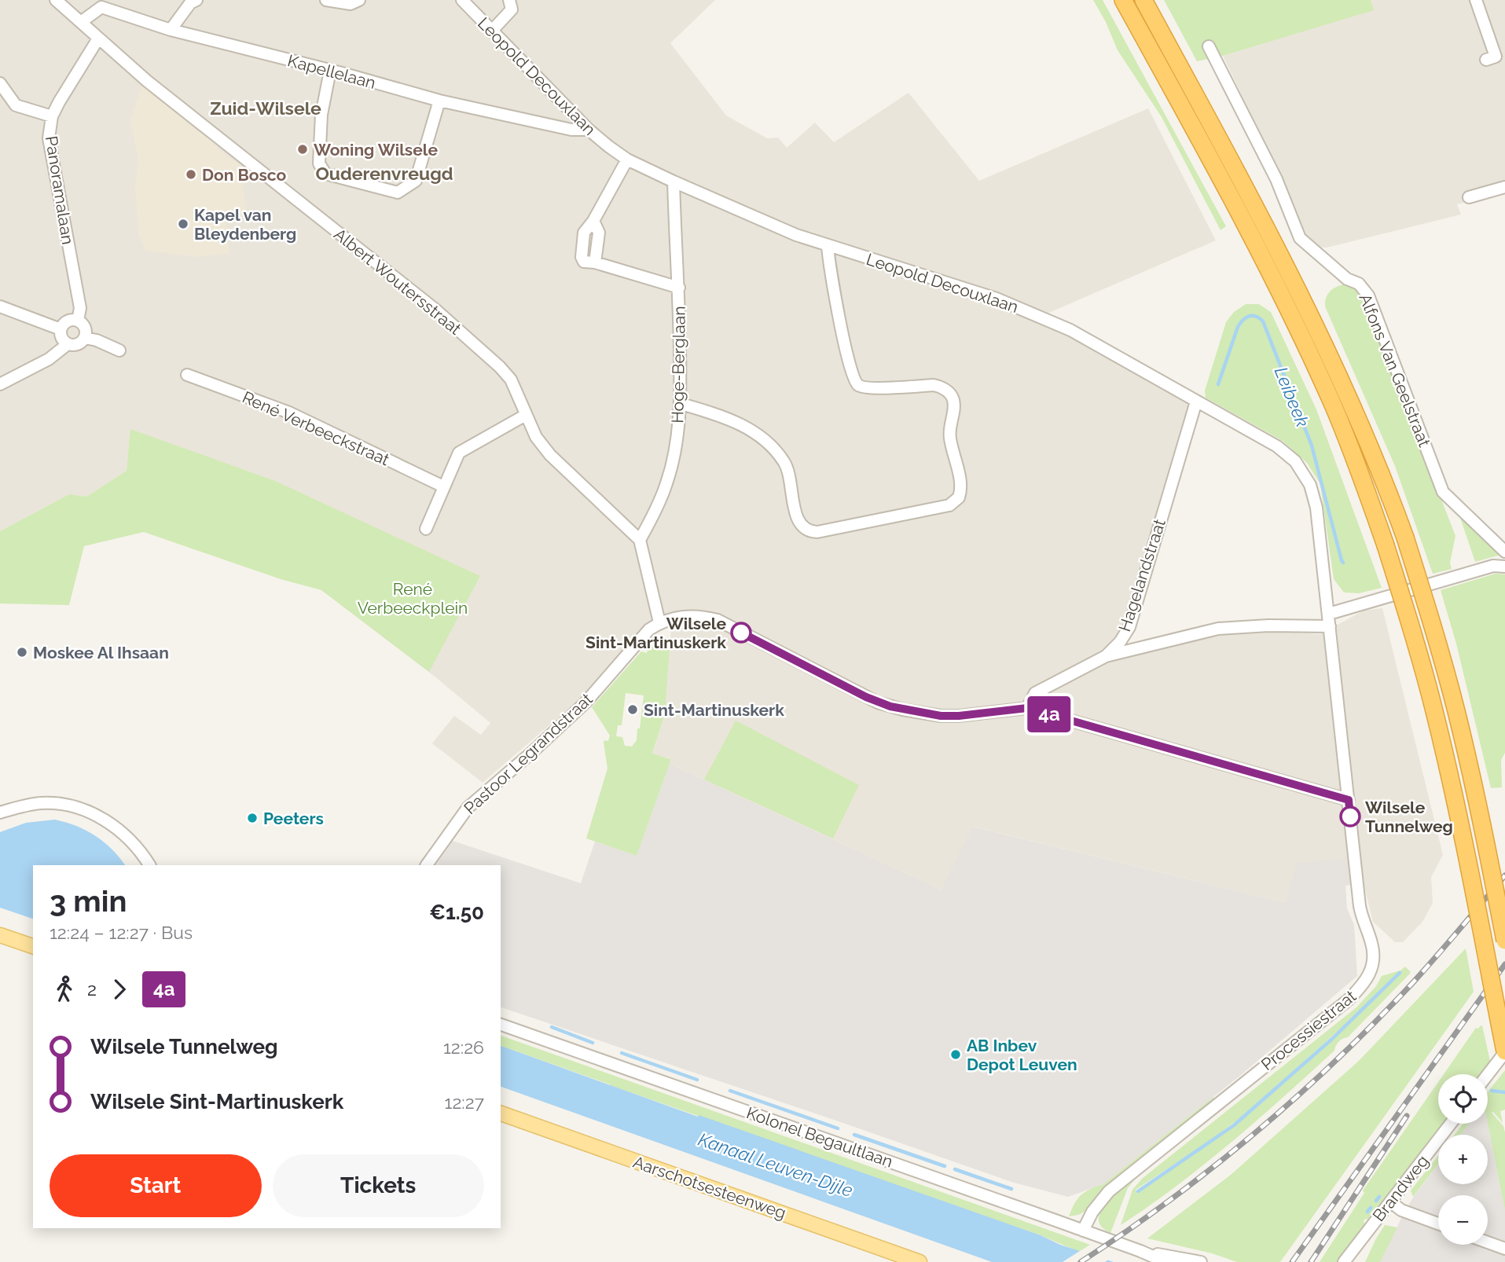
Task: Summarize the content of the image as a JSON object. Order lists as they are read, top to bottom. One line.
{"streets":{"main road":["Aarschotsesteenweg"],"street":["Kapellelaan","Leopold Decouxlaan","Panoramalaan","Albert Woutersstraat","Hoge-Berglaan","Alfons Van Geelstraat","René Verbeeckstraat","Hagelandstraat","Pastoor Legrandstraat","Processiestraat","Kolonel Begaultlaan","Brandweg"]},"crossings":[["Kapellelaan","Leopold Decouxlaan"],["Kapellelaan","Albert Woutersstraat"],["Leopold Decouxlaan","Hoge-Berglaan"],["Leopold Decouxlaan","Hagelandstraat"],["Leopold Decouxlaan","Processiestraat"],["Panoramalaan","Albert Woutersstraat"],["Albert Woutersstraat","Hoge-Berglaan"],["Processiestraat","Kolonel Begaultlaan"]],"districts":["Zuid-Wilsele","Ouderenvreugd"],"water":["Leibeek","Kanaal Leuven-Dijle"],"parks":["René Verbeeckplein"],"places":["Woning Wilsele","Don Bosco","Kapel van Bleydenberg","Wilsele Sint-Martinuskerk","Moskee Al Ihsaan","Sint-Martinuskerk","Wilsele Tunnelweg","Peeters","AB Inbev Depot Leuven"],"lines":["bus line 4a"],"page":{"on_map":"4a","heading":["3 min","12:24 – 12:27 · Bus","€1.50"],"legs":["2","4a"],"list":[{"name":"Wilsele Tunnelweg","value":"12:26"},{"name":"Wilsele Sint-Martinuskerk","value":"12:27"}],"map_buttons":["+","−"],"buttons":["Start","Tickets"]}}
